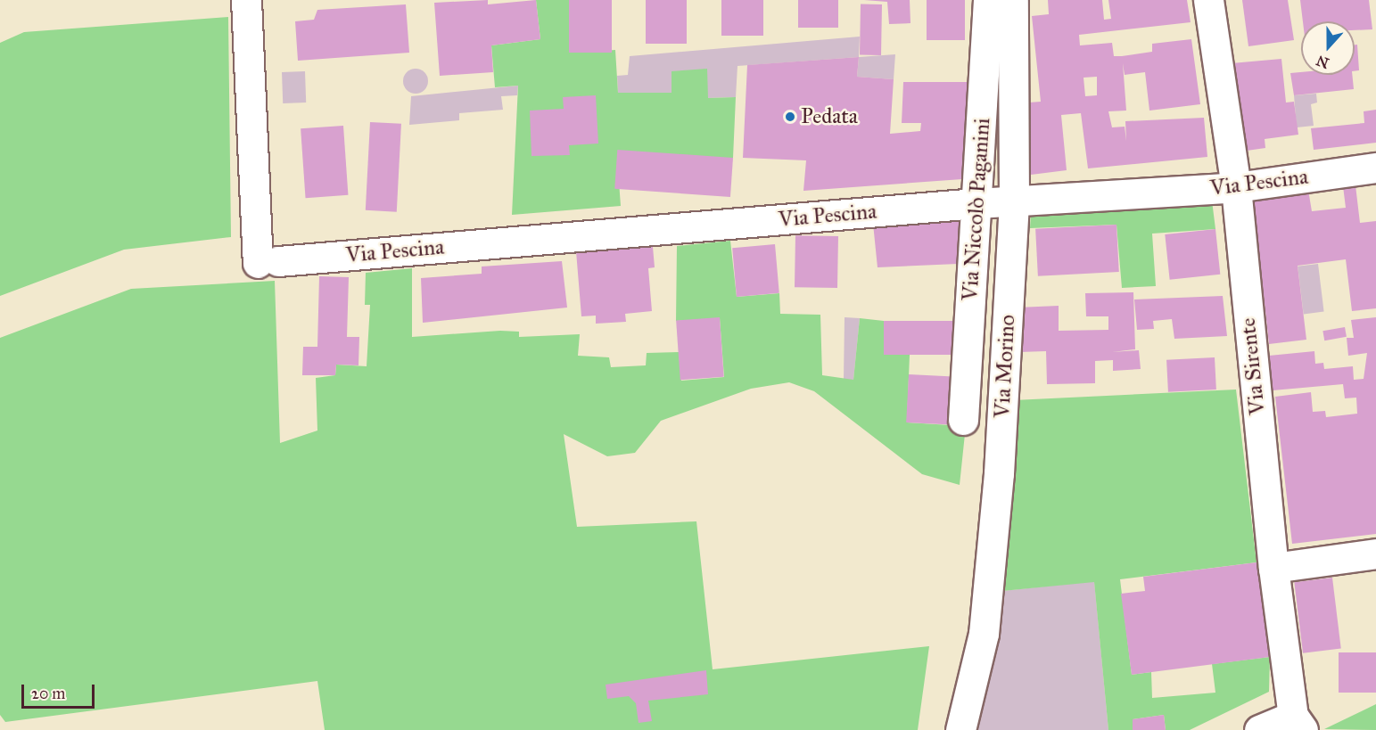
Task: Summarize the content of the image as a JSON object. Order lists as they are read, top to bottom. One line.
{"streets":{"street":["Via Pescina","Via Niccolò Paganini","Via Morino","Via Sirente"]},"crossings":[["Via Pescina","Via Niccolò Paganini"],["Via Pescina","Via Morino"],["Via Pescina","Via Sirente"]],"places":["Pedata"],"scale_bar":"20 m","north":"bottom"}
